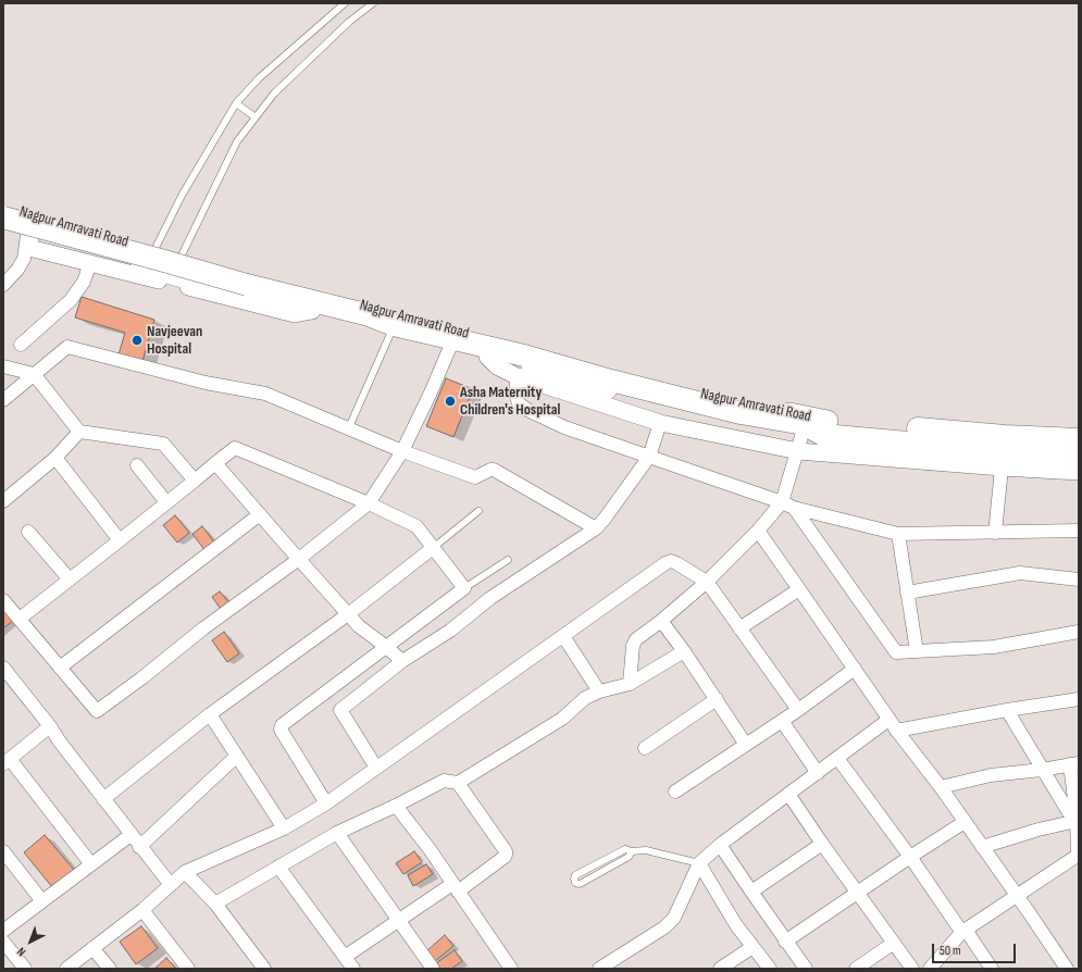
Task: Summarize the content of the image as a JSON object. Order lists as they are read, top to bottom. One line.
{"streets":{"highway":["Nagpur Amravati Road"]},"places":["Navjeevan Hospital","Asha Maternity Children's Hospital"],"scale_bar":"50 m","north":"bottom left"}
